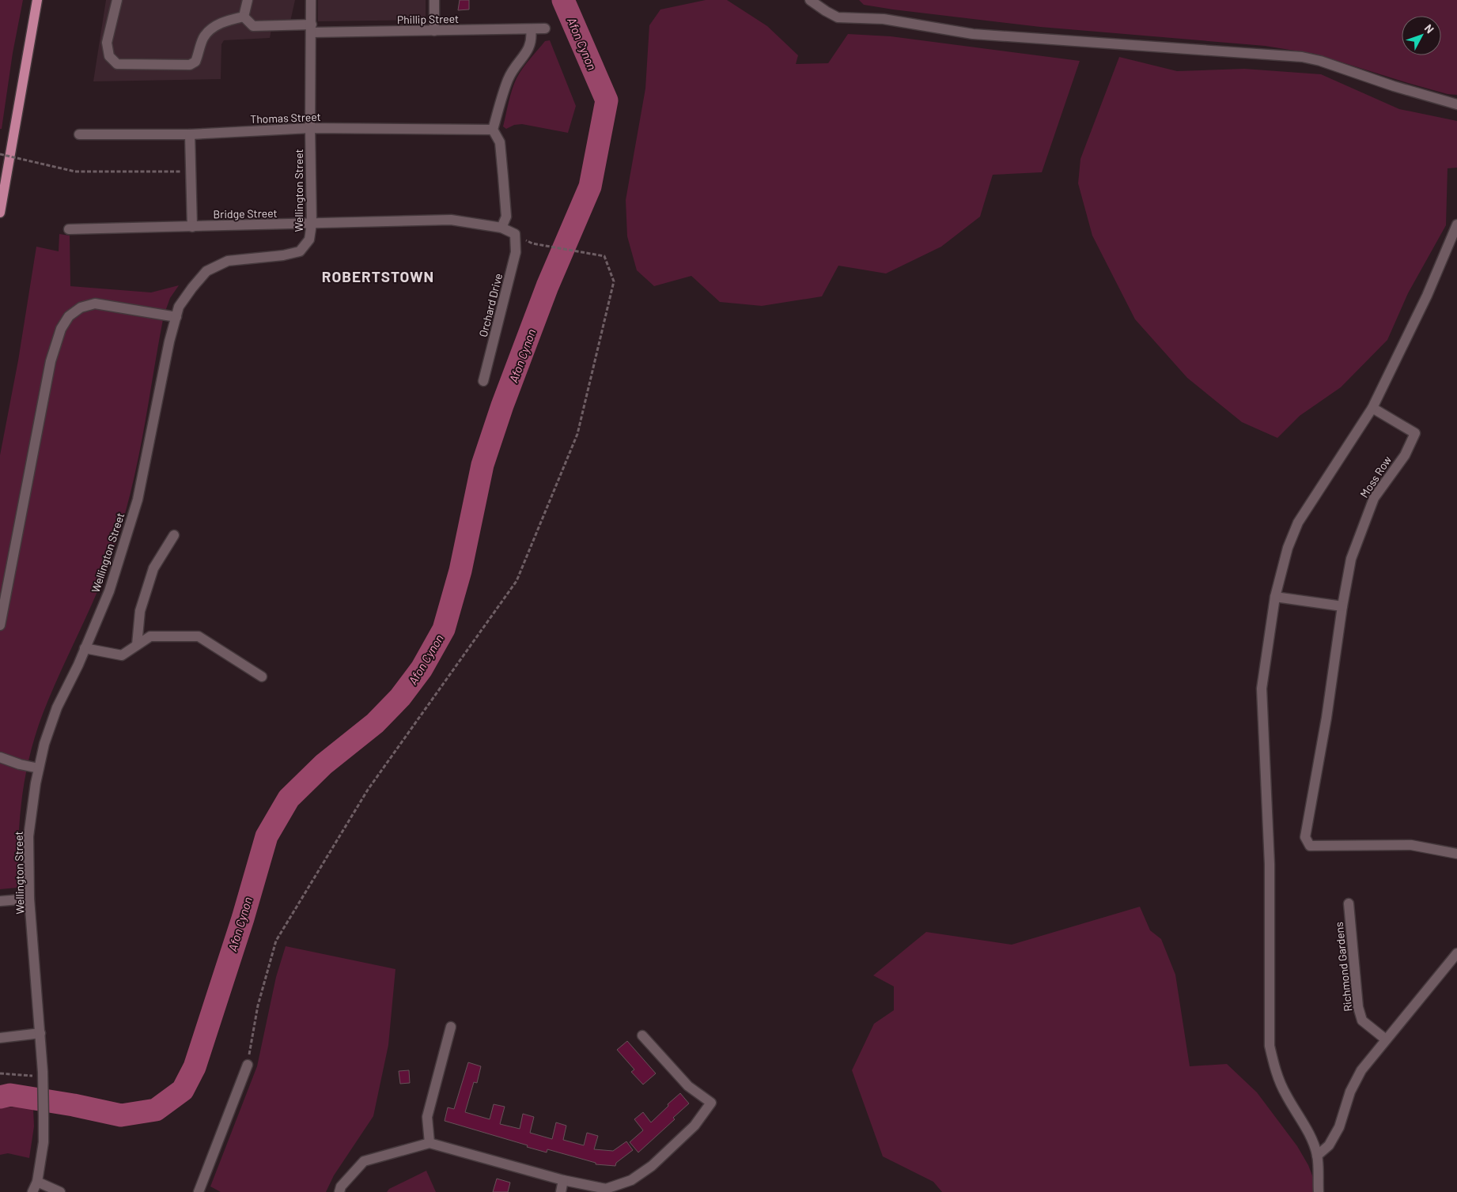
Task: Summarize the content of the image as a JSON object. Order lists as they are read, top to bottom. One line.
{"streets":{"street":["Phillip Street","Thomas Street","Wellington Street","Bridge Street","Orchard Drive","Moss Row","Richmond Gardens"]},"crossings":[["Phillip Street","Wellington Street"],["Thomas Street","Wellington Street"],["Wellington Street","Bridge Street"],["Bridge Street","Orchard Drive"]],"districts":["ROBERTSTOWN"],"water":["Afon Cynon"],"north":"top right"}
